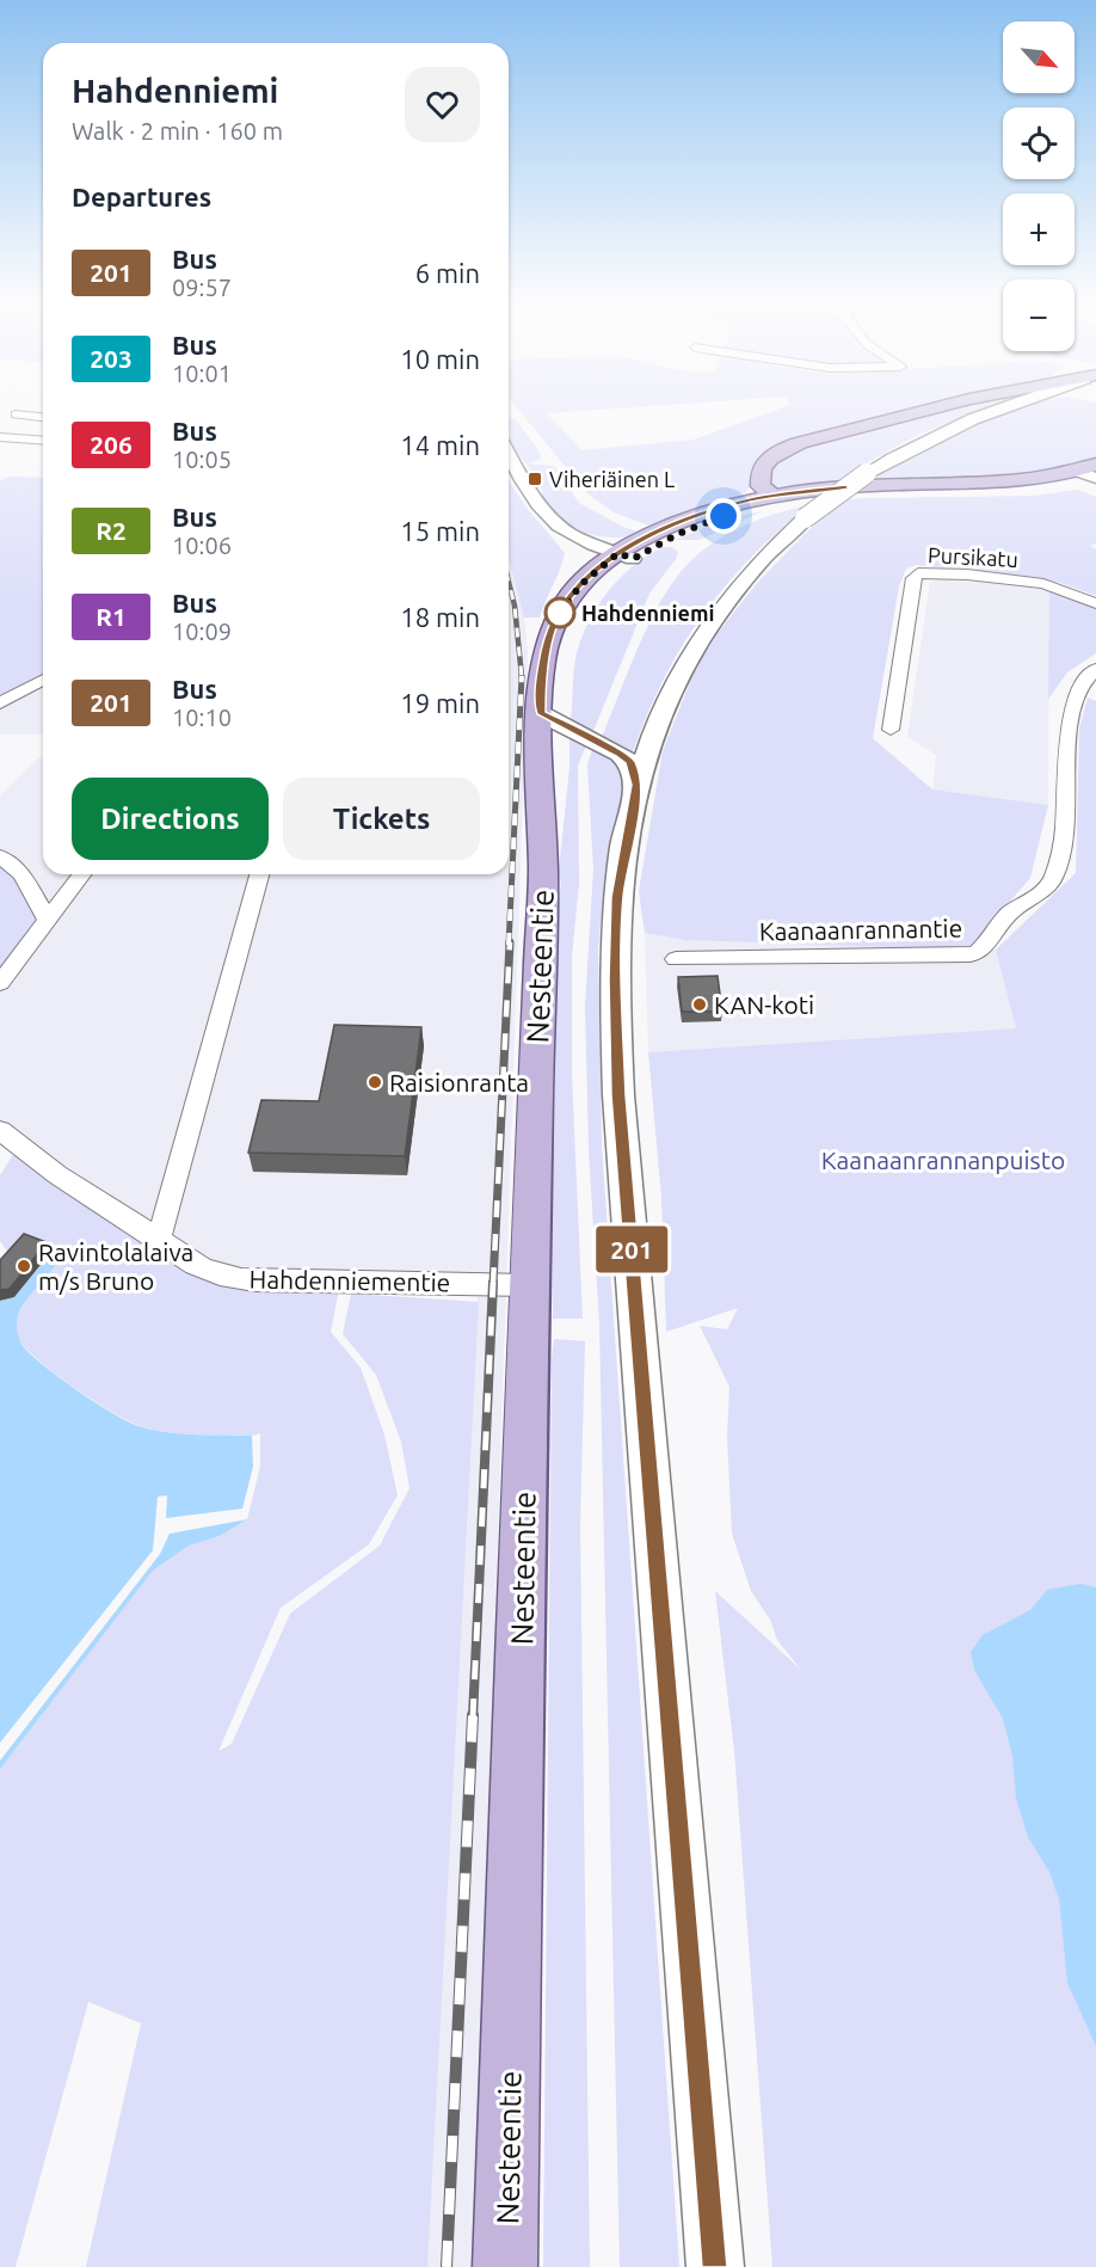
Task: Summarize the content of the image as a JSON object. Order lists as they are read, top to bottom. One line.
{"streets":{"main road":["Nesteentie"],"street":["Pursikatu","Kaanaanrannantie","Hahdenniementie"]},"crossings":[["Nesteentie","Hahdenniementie"]],"parks":["Kaanaanrannanpuisto"],"places":{"transit":["Viheriäinen L"],"other":["Hahdenniemi","KAN-koti","Raisionranta","Ravintolalaiva m/s Bruno"]},"lines":["bus line 201"],"north":"bottom right","page":{"on_map":"201","map_buttons":["+","−"],"heading":[["Hahdenniemi","Walk · 2 min · 160 m"],"Departures"],"list":[{"mark":"201","name":"Bus","note":"09:57","value":"6 min"},{"mark":"203","name":"Bus","note":"10:01","value":"10 min"},{"mark":"206","name":"Bus","note":"10:05","value":"14 min"},{"mark":"R2","name":"Bus","note":"10:06","value":"15 min"},{"mark":"R1","name":"Bus","note":"10:09","value":"18 min"},{"mark":"201","name":"Bus","note":"10:10","value":"19 min"}],"buttons":["Directions","Tickets"]}}
